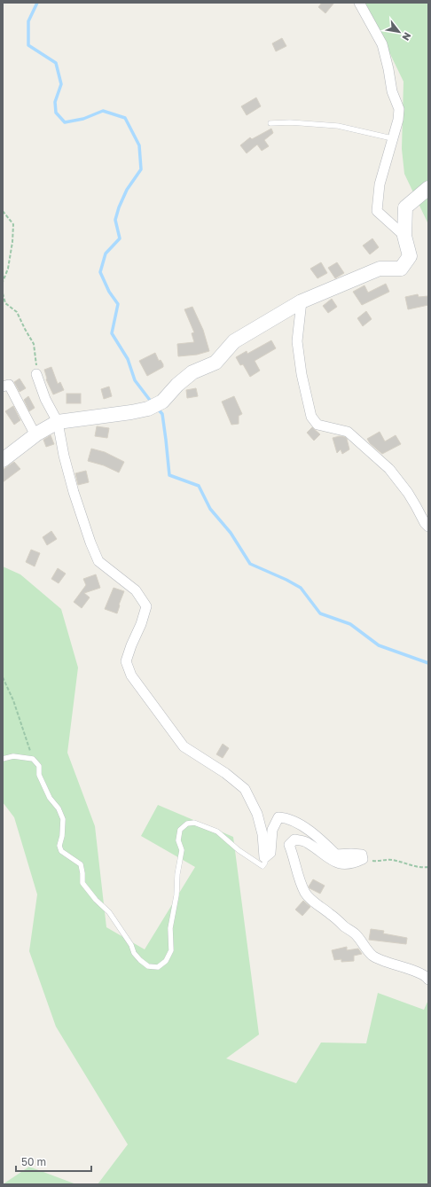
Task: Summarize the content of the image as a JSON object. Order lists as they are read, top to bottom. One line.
{"scale_bar":"50 m","north":"bottom right"}
